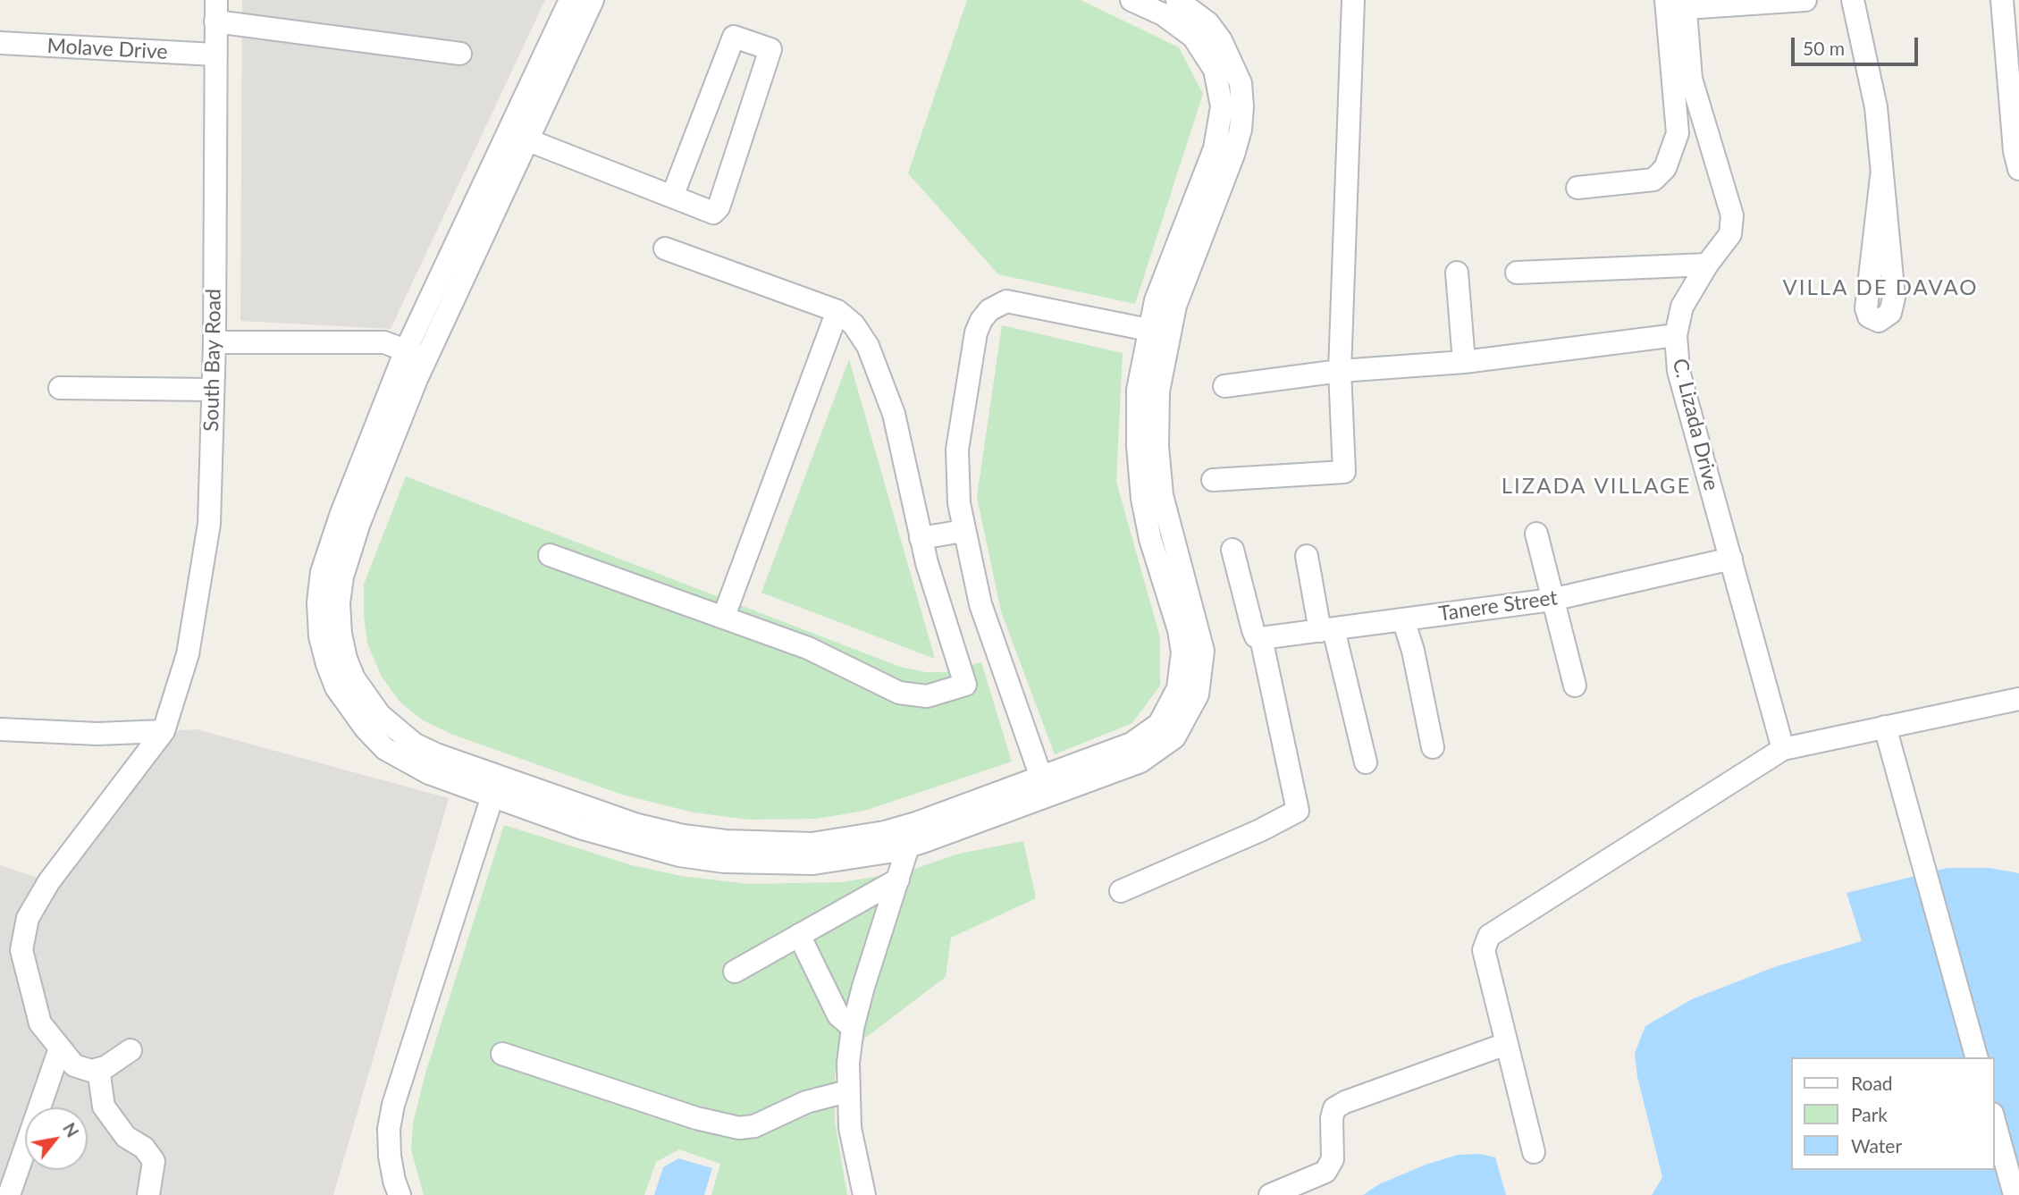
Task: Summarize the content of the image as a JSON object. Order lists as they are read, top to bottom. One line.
{"streets":{"street":["Molave Drive","South Bay Road","C. Lizada Drive","Tanere Street"]},"crossings":[["Molave Drive","South Bay Road"],["C. Lizada Drive","Tanere Street"]],"districts":["VILLA DE DAVAO","LIZADA VILLAGE"],"legend":["Road","Park","Water"],"scale_bar":"50 m","north":"top right"}
